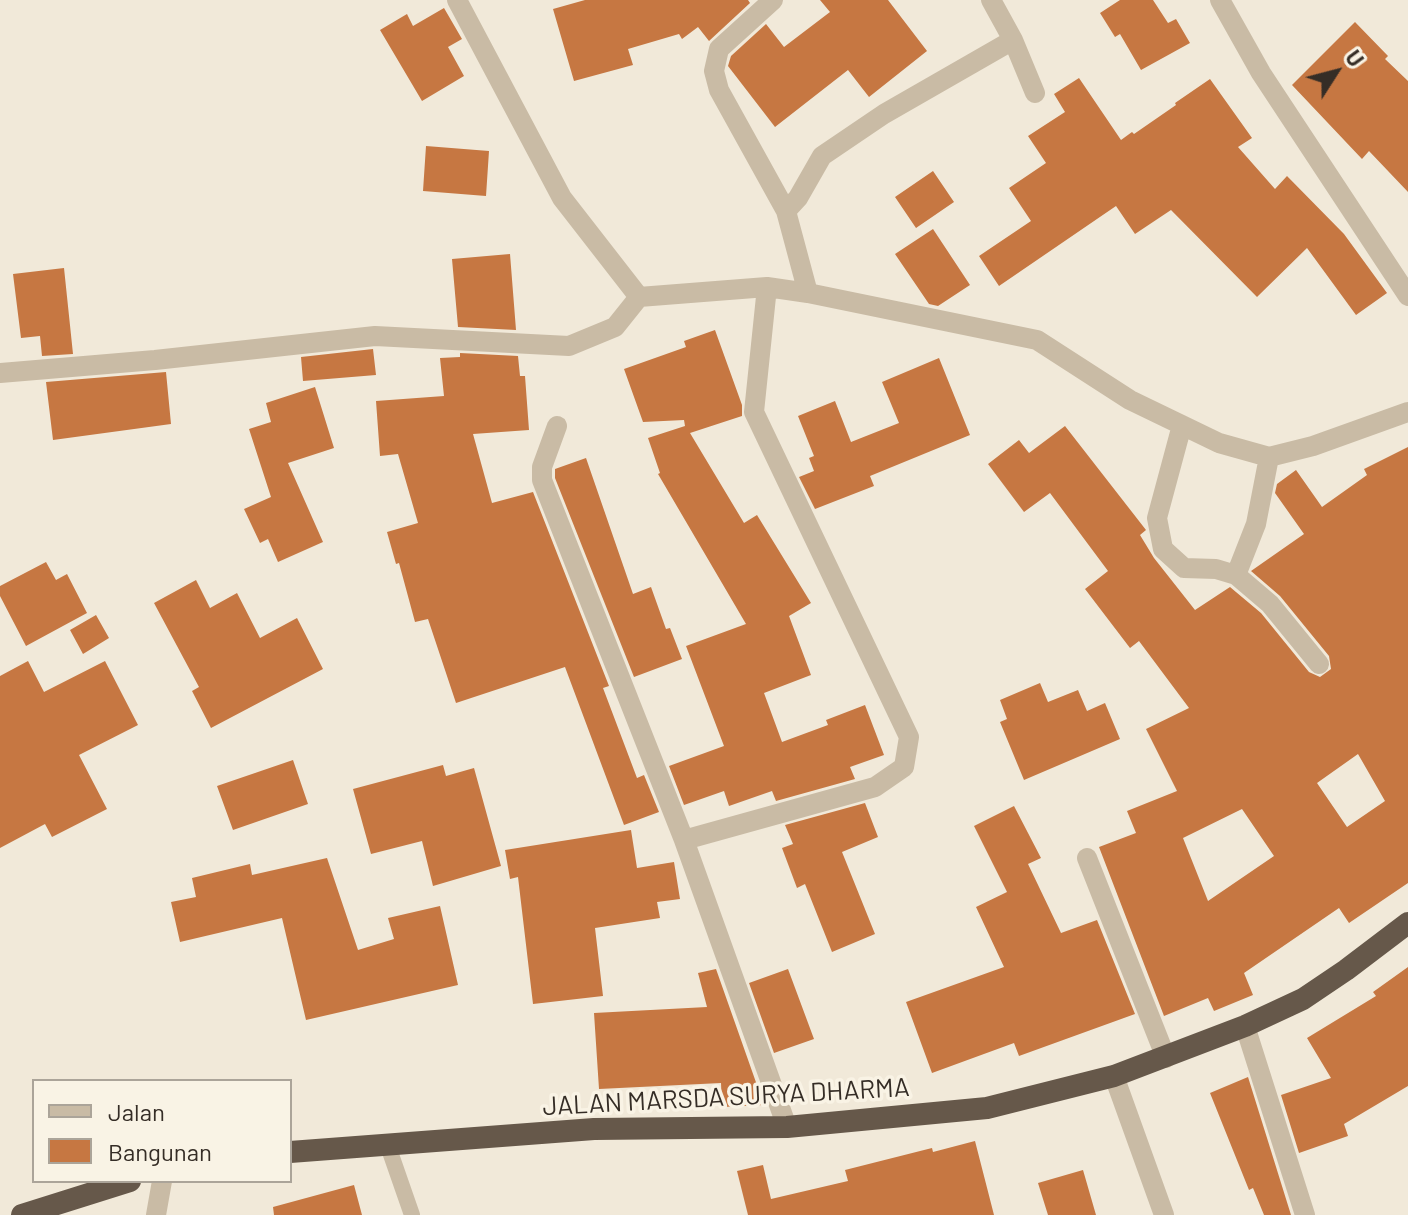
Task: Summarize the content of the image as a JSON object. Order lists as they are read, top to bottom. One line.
{"streets":{"highway":["JALAN MARSDA SURYA DHARMA"]},"legend":["Jalan","Bangunan"],"north":"top right"}
